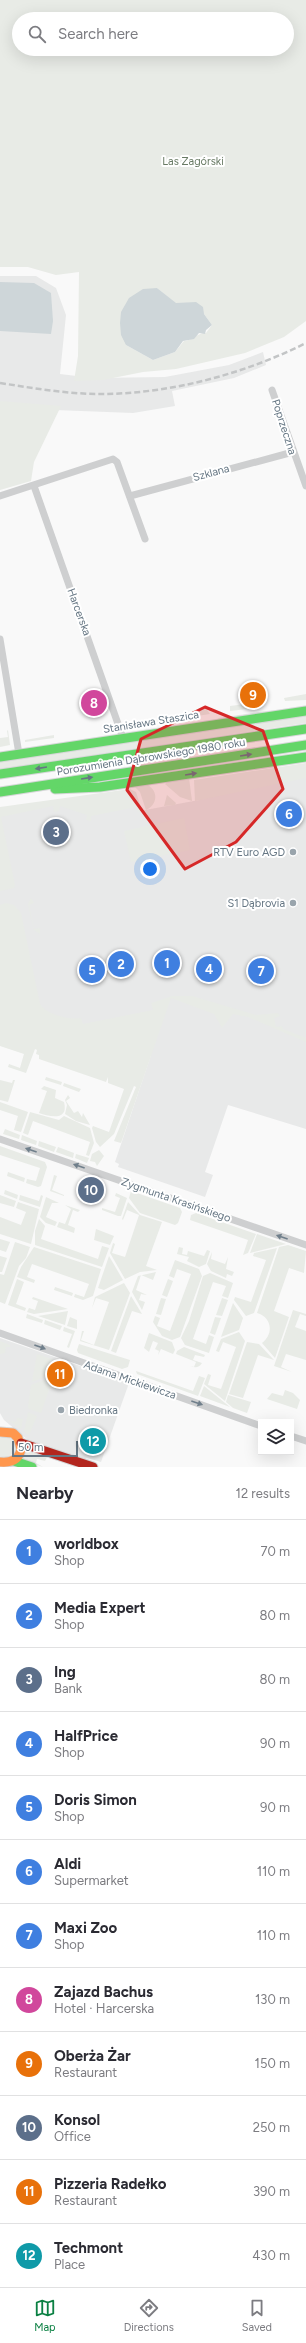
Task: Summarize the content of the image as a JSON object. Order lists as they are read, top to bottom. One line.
{"streets":{"main road":["Stanisława Staszica","Porozumienia Dąbrowskiego 1980 roku"],"street":["Poprzeczna","Szklana","Harcerska","Zygmunta Krasińskiego","Adama Mickiewicza"]},"crossings":[["Poprzeczna","Szklana"],["Harcerska","Stanisława Staszica"]],"one_way":["Zygmunta Krasińskiego","Adama Mickiewicza"],"parks":["Las Zagórski"],"places":["RTV Euro AGD","S1 Dąbrovia","Biedronka"],"scale_bar":"50 m","page":{"search":"Search here","pins":["9","8","6","3","1","2","4","5","7","10","11","12"],"scale":"50 m","heading":["Nearby","12 results"],"list":[{"mark":"1","name":"worldbox","note":"Shop","value":"70 m"},{"mark":"2","name":"Media Expert","note":"Shop","value":"80 m"},{"mark":"3","name":"Ing","note":"Bank","value":"80 m"},{"mark":"4","name":"HalfPrice","note":"Shop","value":"90 m"},{"mark":"5","name":"Doris Simon","note":"Shop","value":"90 m"},{"mark":"6","name":"Aldi","note":"Supermarket","value":"110 m"},{"mark":"7","name":"Maxi Zoo","note":"Shop","value":"110 m"},{"mark":"8","name":"Zajazd Bachus","note":"Hotel · Harcerska","value":"130 m"},{"mark":"9","name":"Oberża Żar","note":"Restaurant","value":"150 m"},{"mark":"10","name":"Konsol","note":"Office","value":"250 m"},{"mark":"11","name":"Pizzeria Radełko","note":"Restaurant","value":"390 m"},{"mark":"12","name":"Techmont","note":"Place","value":"430 m"}],"nav":["Map","Directions","Saved"]}}
